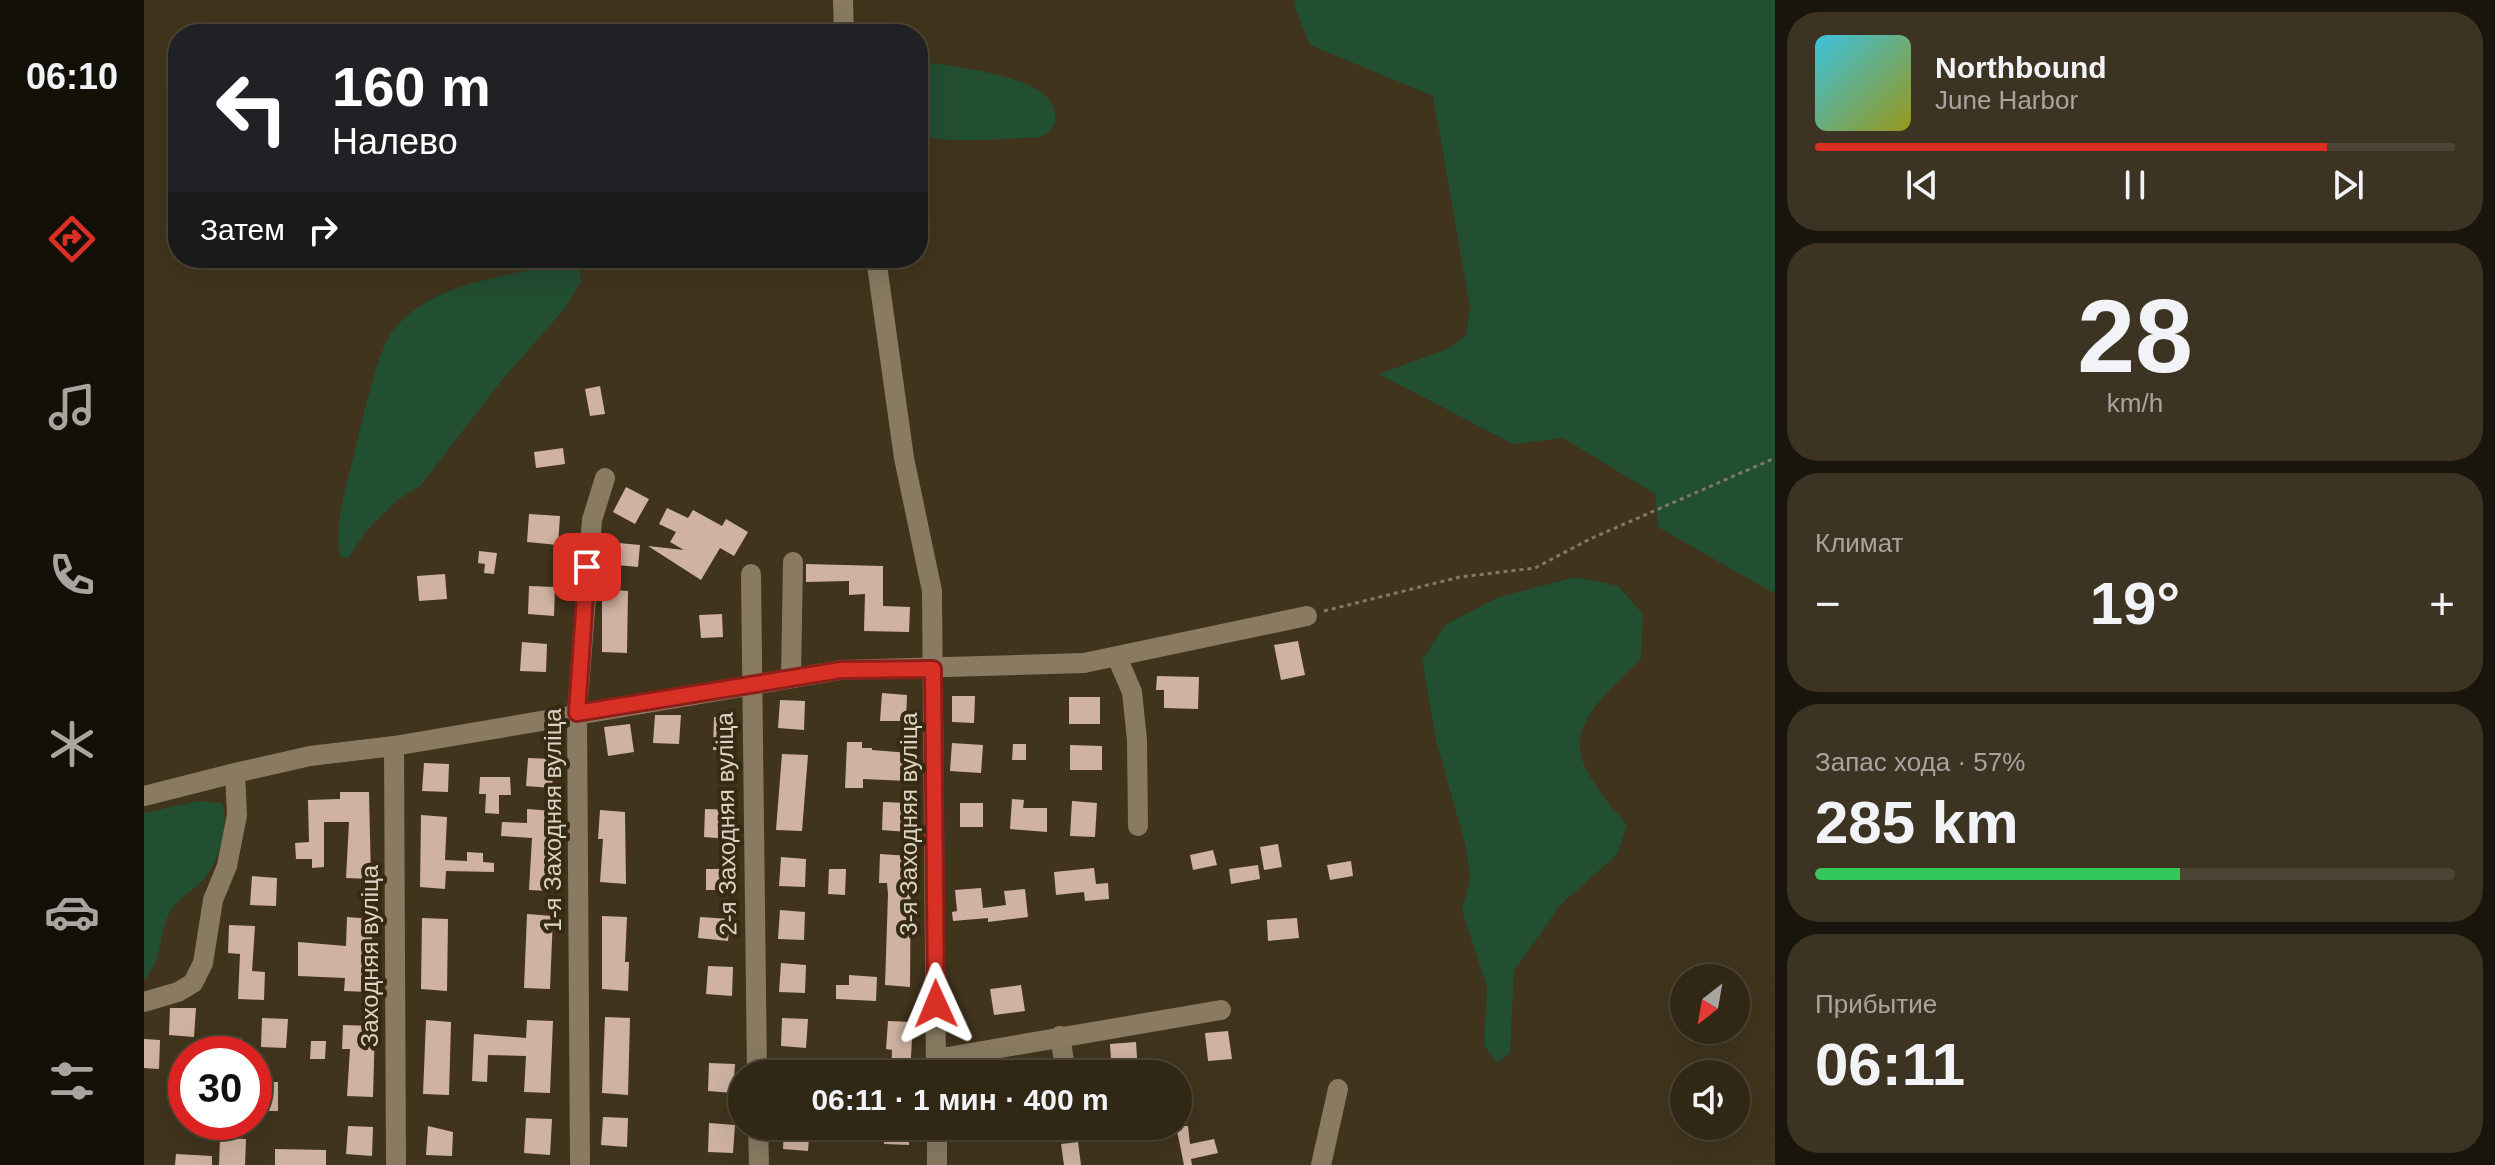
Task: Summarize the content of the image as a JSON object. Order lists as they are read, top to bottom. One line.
{"streets":{"street":["1-я Заходняя вуліца","2-я Заходняя вуліца","3-я Заходняя вуліца","Заходняя вуліца"]},"north":"bottom left","page":{"tabs":"06:10","turn":["160 m","Налево"],"song":["Northbound","June Harbor"],"then":"Затем","tile":[["28","km/h"],"Климат",["Запас хода · 57%","285 km"],["Прибытие","06:11"]],"heat":["−","19°","+"],"limit":"30","trip":"06:11 · 1 мин · 400 m"}}
